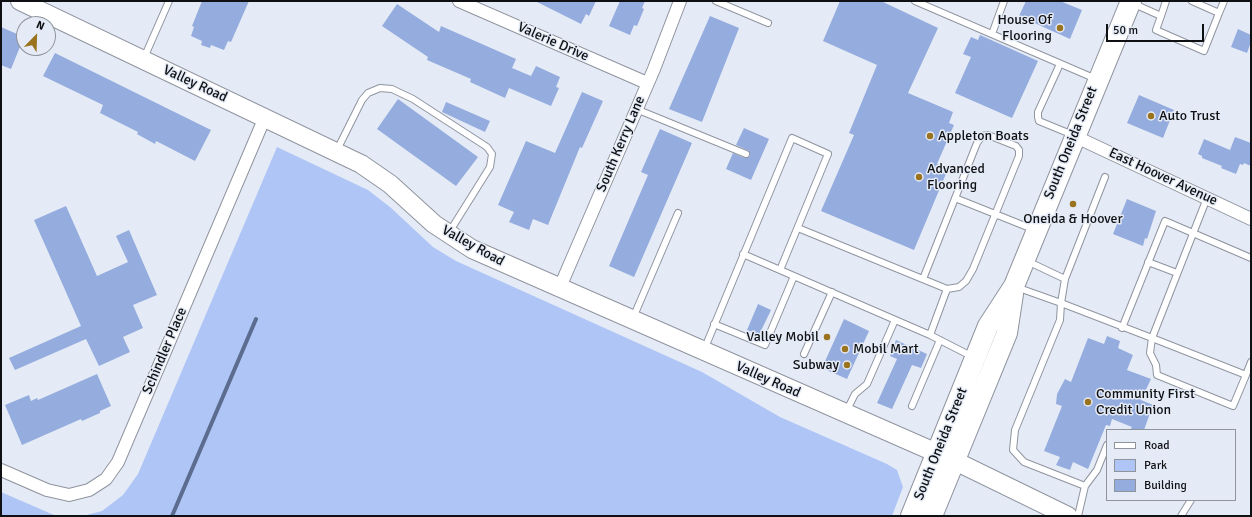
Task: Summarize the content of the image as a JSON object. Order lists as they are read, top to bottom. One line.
{"streets":{"main road":["South Oneida Street"],"street":["Valerie Drive","Valley Road","South Kerry Lane","East Hoover Avenue","Schindler Place"]},"crossings":[["Valerie Drive","South Kerry Lane"],["Valley Road","South Oneida Street"],["Valley Road","South Kerry Lane"],["Valley Road","Schindler Place"],["South Oneida Street","East Hoover Avenue"]],"places":["House Of Flooring","Auto Trust","Appleton Boats","Advanced Flooring","Oneida & Hoover","Valley Mobil","Mobil Mart","Subway","Community First Credit Union"],"legend":["Road","Park","Building"],"scale_bar":"50 m","north":"top right"}
